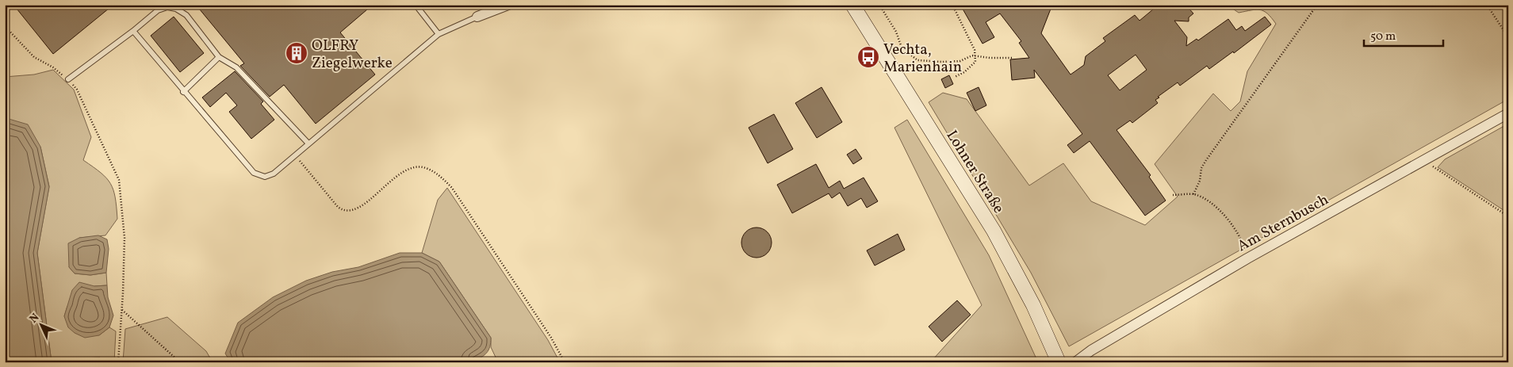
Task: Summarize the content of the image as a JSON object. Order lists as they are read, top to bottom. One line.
{"streets":{"main road":["Lohner Straße"],"street":["Am Sternbusch"]},"places":{"building":["OLFRY Ziegelwerke"],"bus stop":["Vechta, Marienhain"]},"scale_bar":"50 m","north":"top left"}
